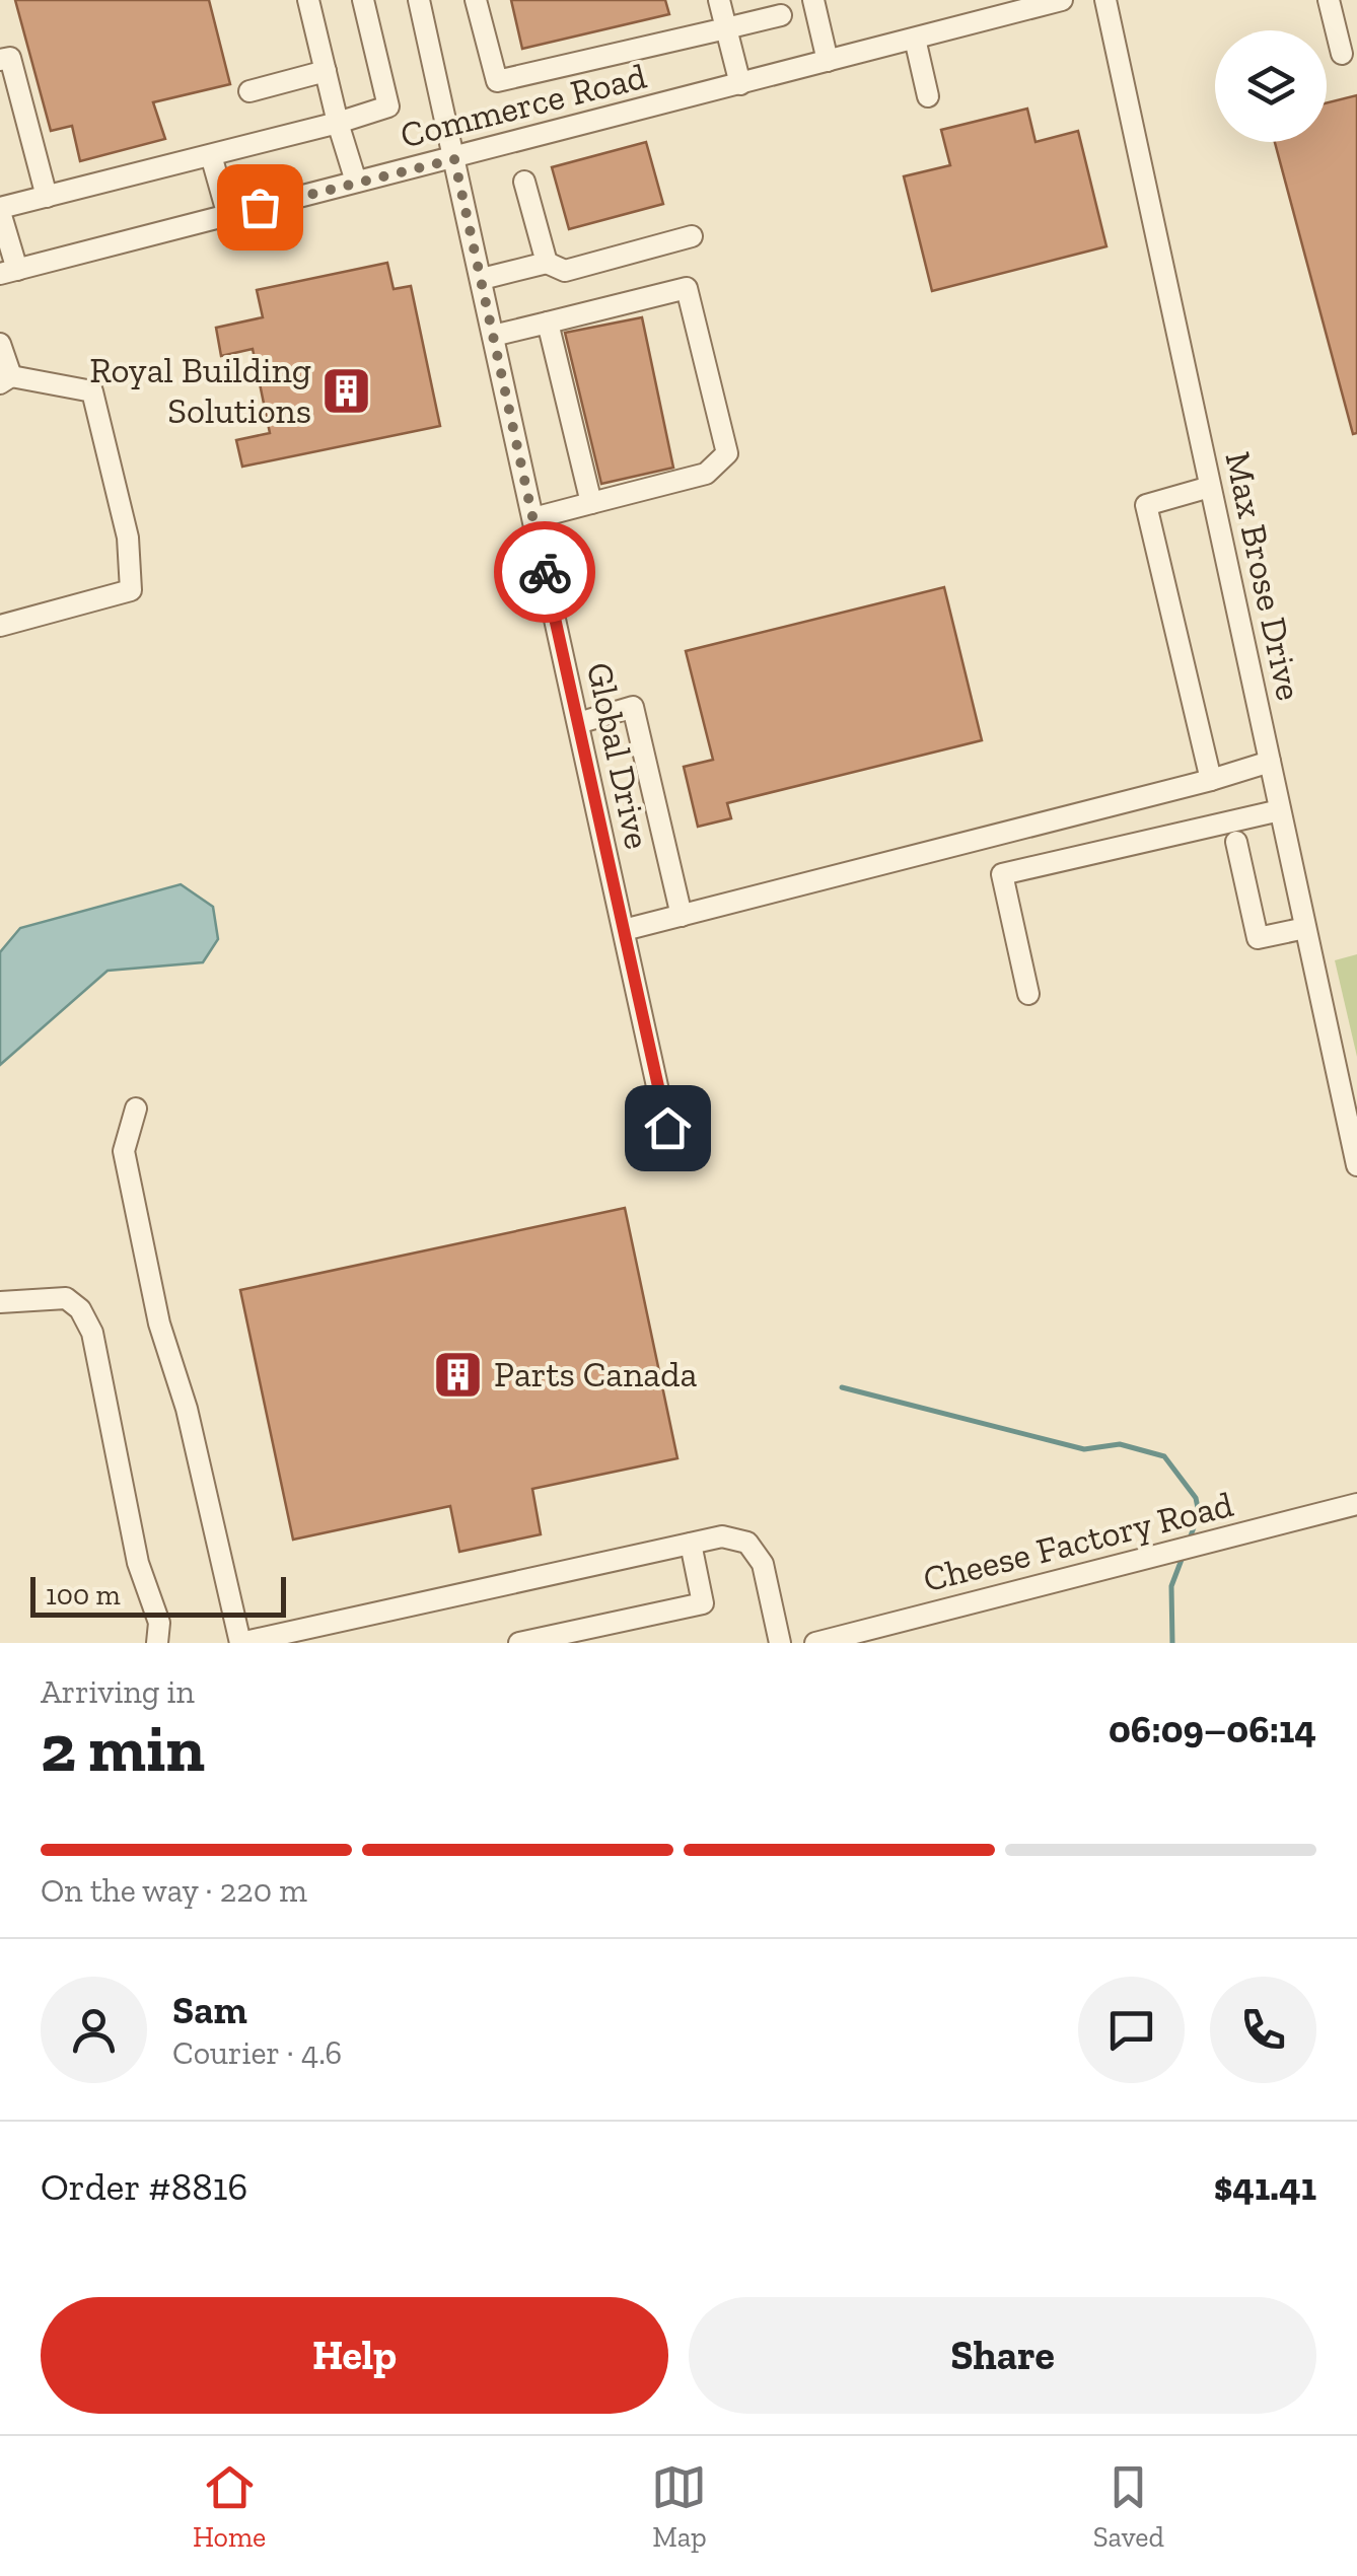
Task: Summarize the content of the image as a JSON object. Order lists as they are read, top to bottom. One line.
{"streets":{"street":["Commerce Road","Max Brose Drive","Global Drive","Cheese Factory Road"]},"crossings":[["Commerce Road","Global Drive"]],"places":{"building":["Royal Building Solutions","Parts Canada"]},"scale_bar":"100 m","page":{"scale":"100 m","heading":["2 min","Arriving in","06:09–06:14"],"panel":["Sam","Courier · 4.6","Order #8816","$41.41"],"bar":"On the way · 220 m","buttons":["Help","Share"],"tabs":["Home","Map","Saved"]}}
